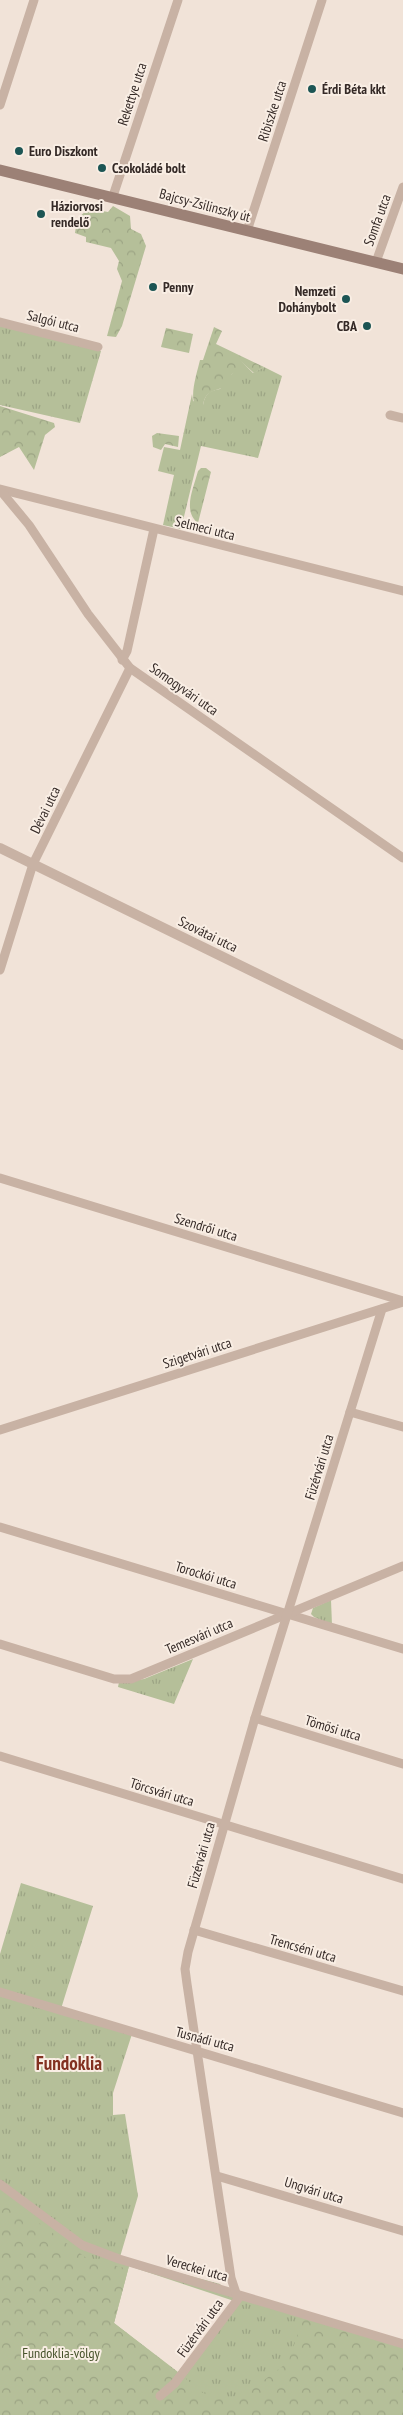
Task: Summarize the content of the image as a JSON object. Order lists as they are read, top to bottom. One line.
{"streets":{"main road":["Bajcsy-Zsilinszky út"],"street":["Rekettye utca","Ribiszke utca","Somfa utca","Salgói utca","Selmeci utca","Somogyvári utca","Dévai utca","Szovátai utca","Szendrői utca","Szigetvári utca","Füzérvári utca","Torockói utca","Temesvári utca","Tömösi utca","Törcsvári utca","Trencséni utca","Tusnádi utca","Ungvári utca","Vereckei utca"]},"crossings":[["Rekettye utca","Bajcsy-Zsilinszky út"],["Ribiszke utca","Bajcsy-Zsilinszky út"],["Bajcsy-Zsilinszky út","Somfa utca"],["Selmeci utca","Somogyvári utca"],["Somogyvári utca","Dévai utca"],["Dévai utca","Szovátai utca"],["Szendrői utca","Szigetvári utca"],["Szigetvári utca","Füzérvári utca"],["Füzérvári utca","Torockói utca"],["Füzérvári utca","Temesvári utca"],["Füzérvári utca","Tömösi utca"],["Füzérvári utca","Törcsvári utca"],["Füzérvári utca","Trencséni utca"],["Füzérvári utca","Tusnádi utca"],["Füzérvári utca","Ungvári utca"],["Füzérvári utca","Vereckei utca"],["Torockói utca","Temesvári utca"]],"districts":["Fundoklia"],"parks":["Fundoklia-völgy"],"places":["Érdi Béta kkt","Euro Diszkont","Csokoládé bolt","Háziorvosi rendelő","Penny","Nemzeti Dohánybolt","CBA"]}
